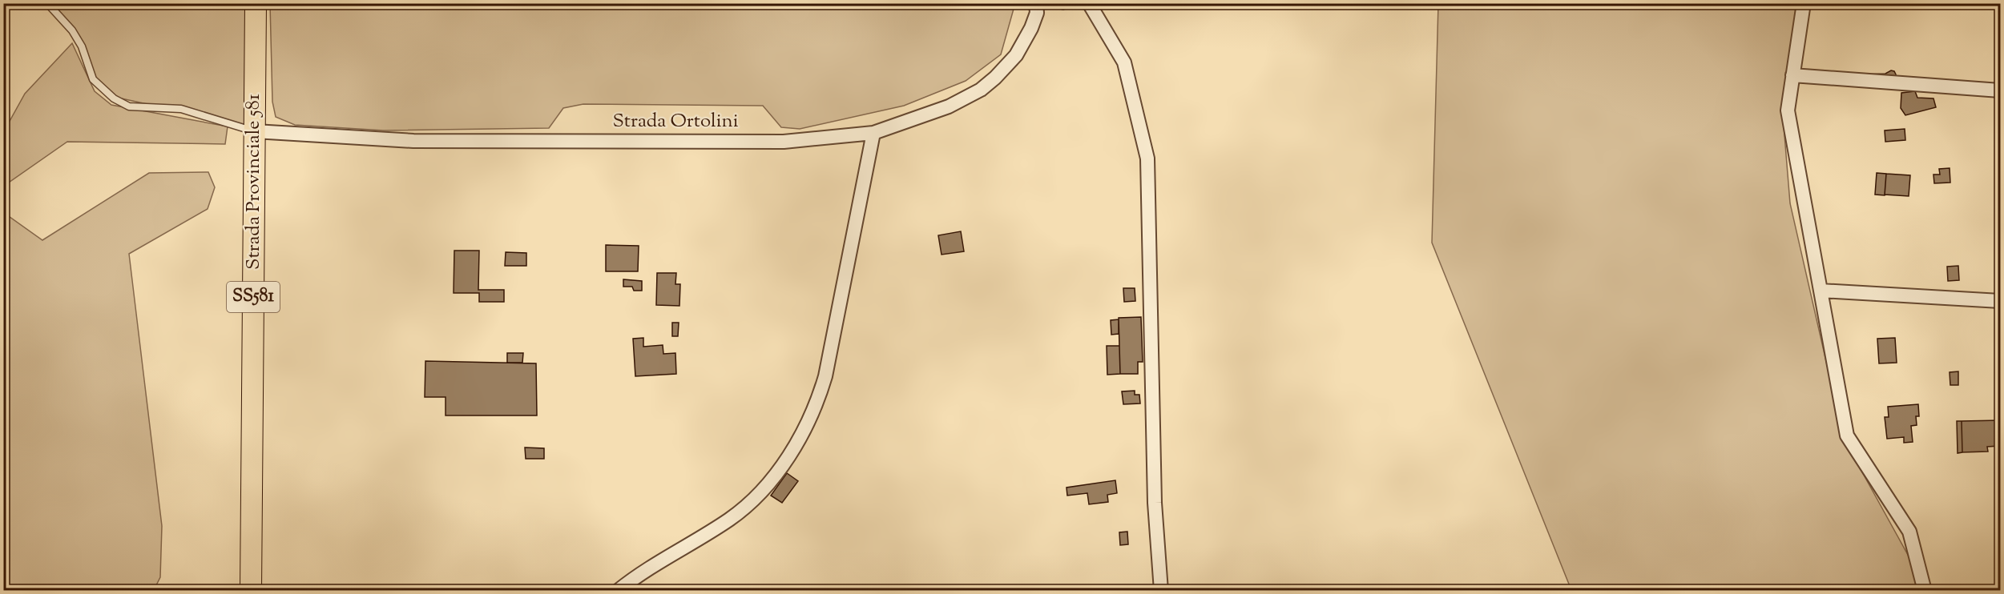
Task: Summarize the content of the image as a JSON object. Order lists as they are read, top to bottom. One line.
{"streets":{"main road":["Strada Provinciale 581","SS581"],"street":["Strada Ortolini"]},"crossings":[["Strada Ortolini","Strada Provinciale 581"]]}
